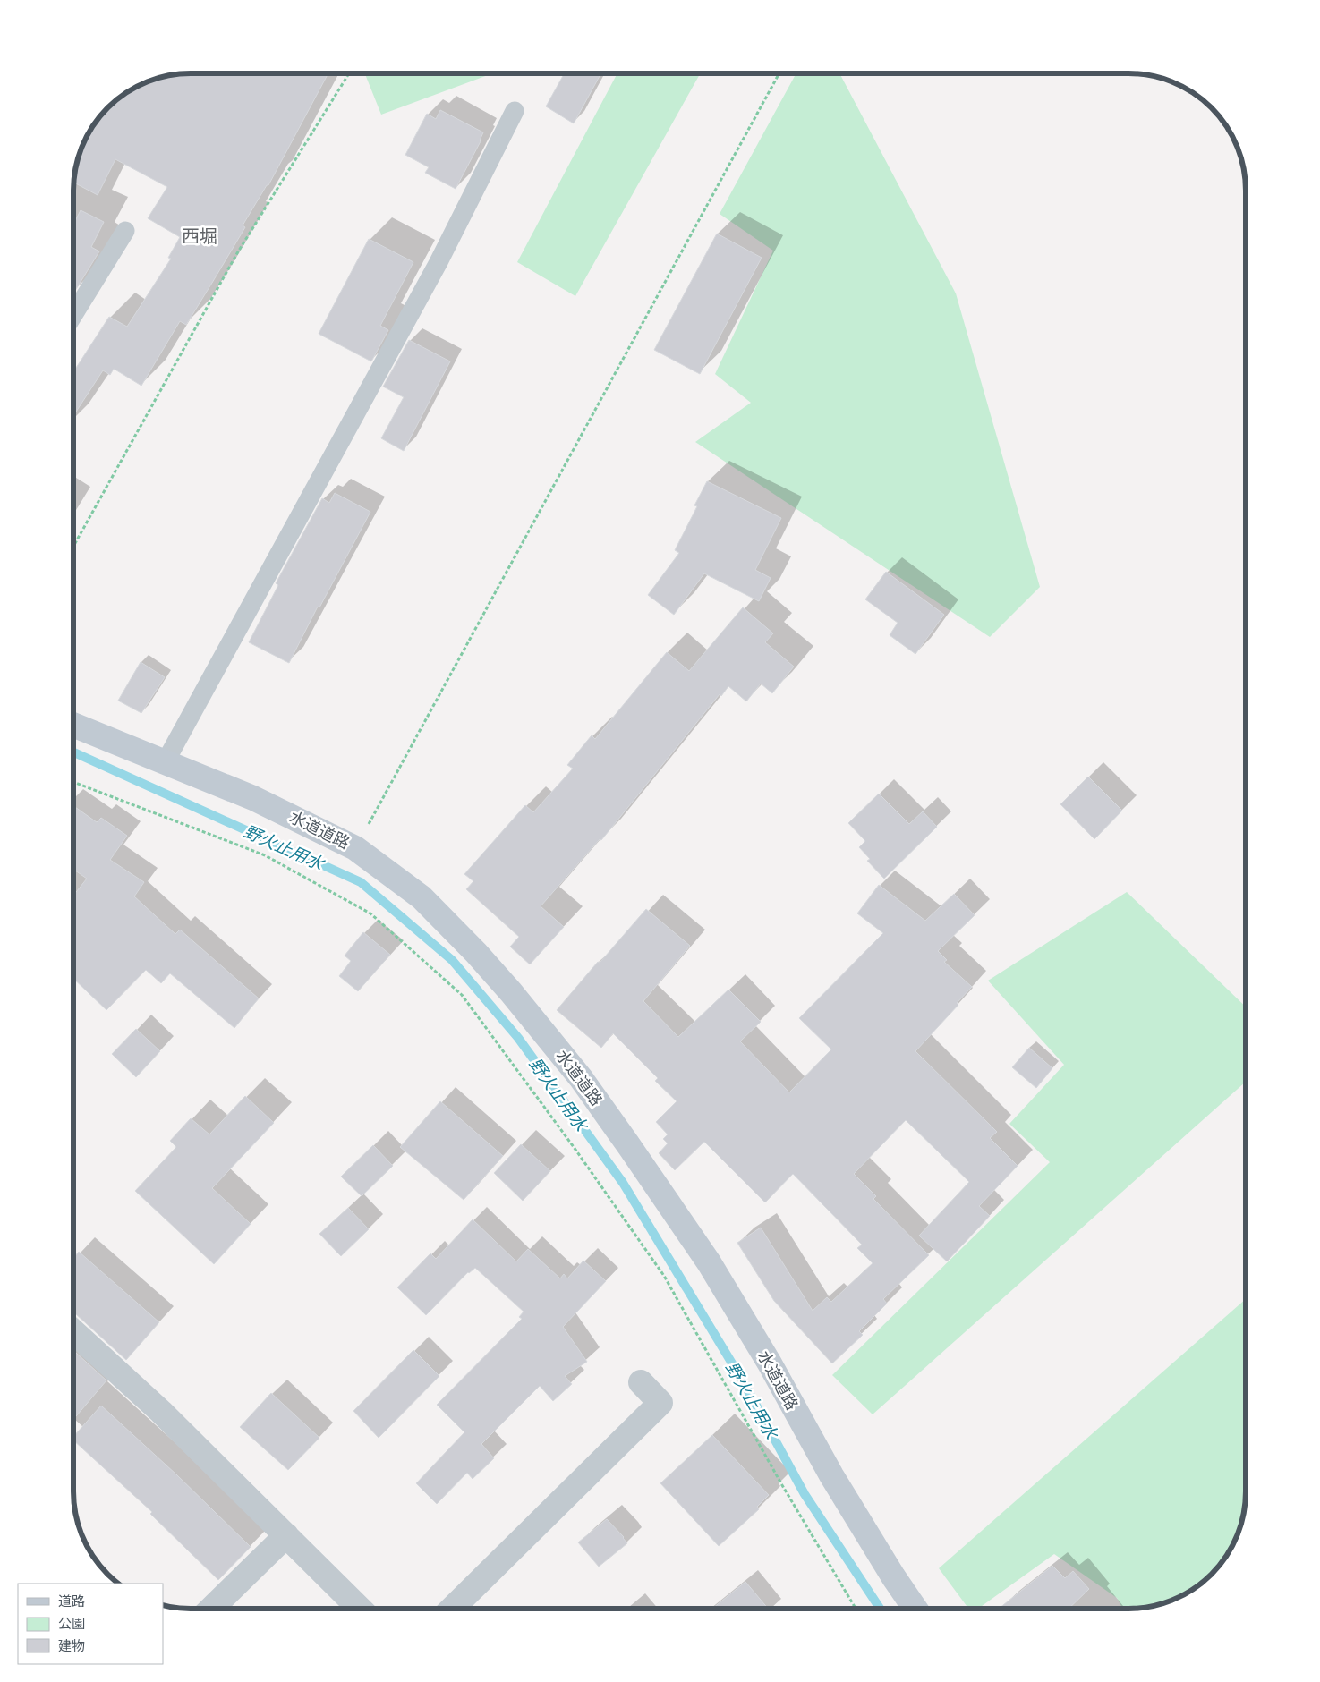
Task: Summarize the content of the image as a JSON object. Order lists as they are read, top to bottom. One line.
{"streets":{"street":["水道道路"]},"districts":["西堀"],"water":["野火止用水"],"legend":["道路","公園","建物"]}
